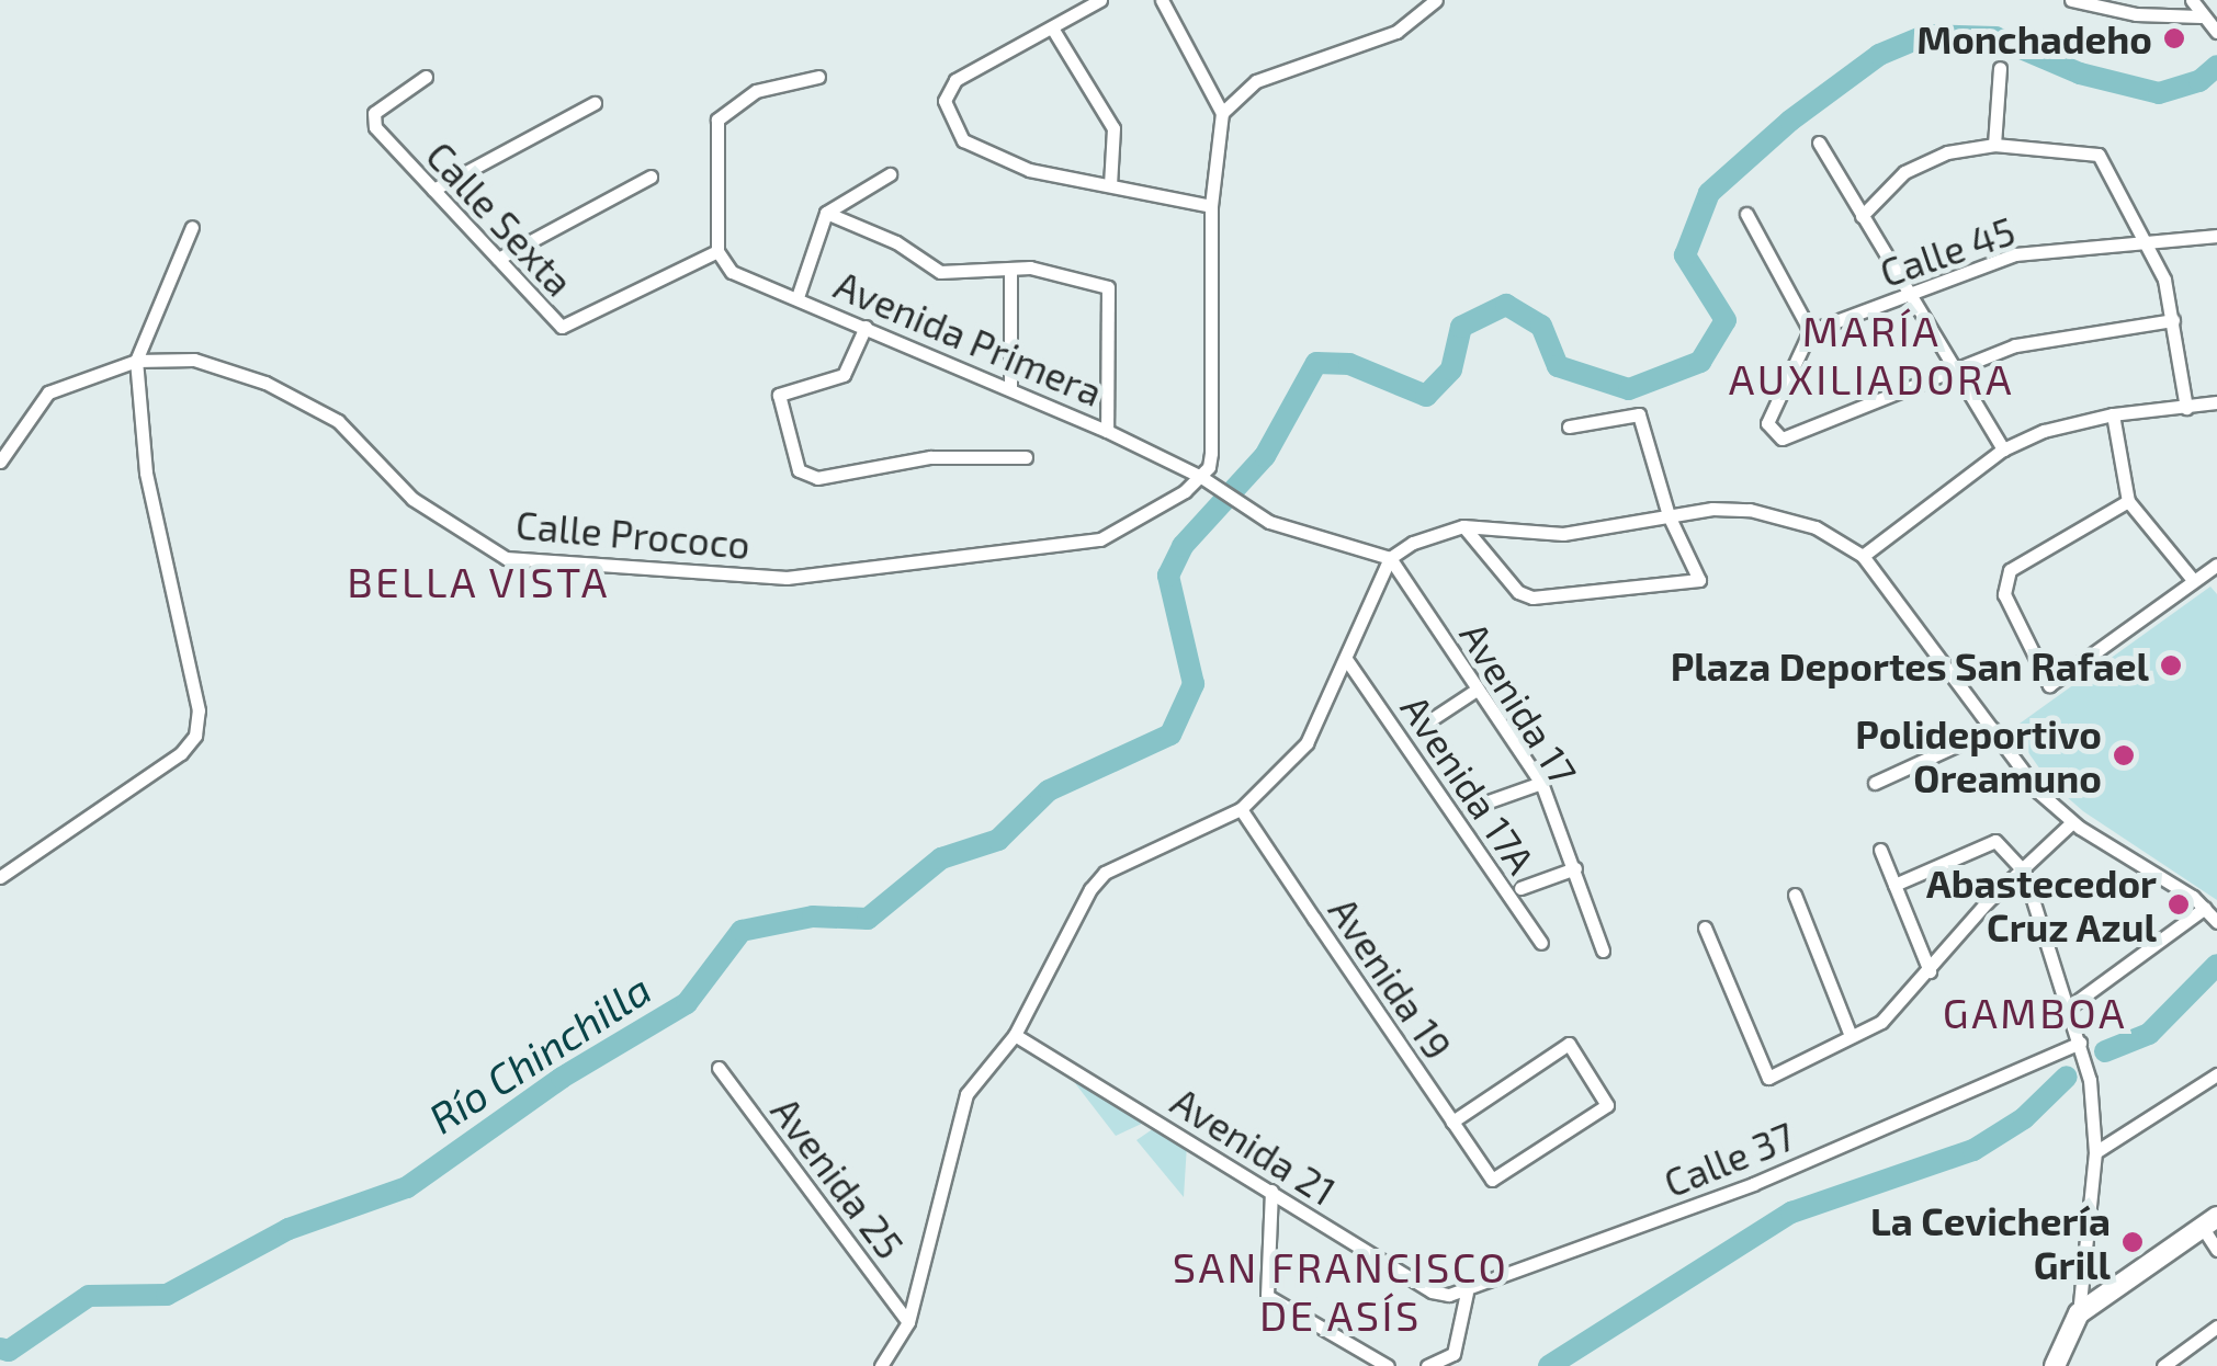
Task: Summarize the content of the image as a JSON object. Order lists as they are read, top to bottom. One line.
{"streets":{"street":["Calle Sexta","Calle 45","Avenida Primera","Calle Prococo","Avenida 17","Avenida 17A","Avenida 19","Avenida 21","Calle 37","Avenida 25"]},"crossings":[["Calle Sexta","Avenida Primera"],["Avenida Primera","Calle Prococo"],["Avenida 21","Calle 37"]],"districts":["MARÍA AUXILIADORA","BELLA VISTA","GAMBOA","SAN FRANCISCO DE ASÍS"],"water":["Río Chinchilla"],"places":["Monchadeho","Plaza Deportes San Rafael","Polideportivo Oreamuno","Abastecedor Cruz Azul","La Cevichería Grill"]}
